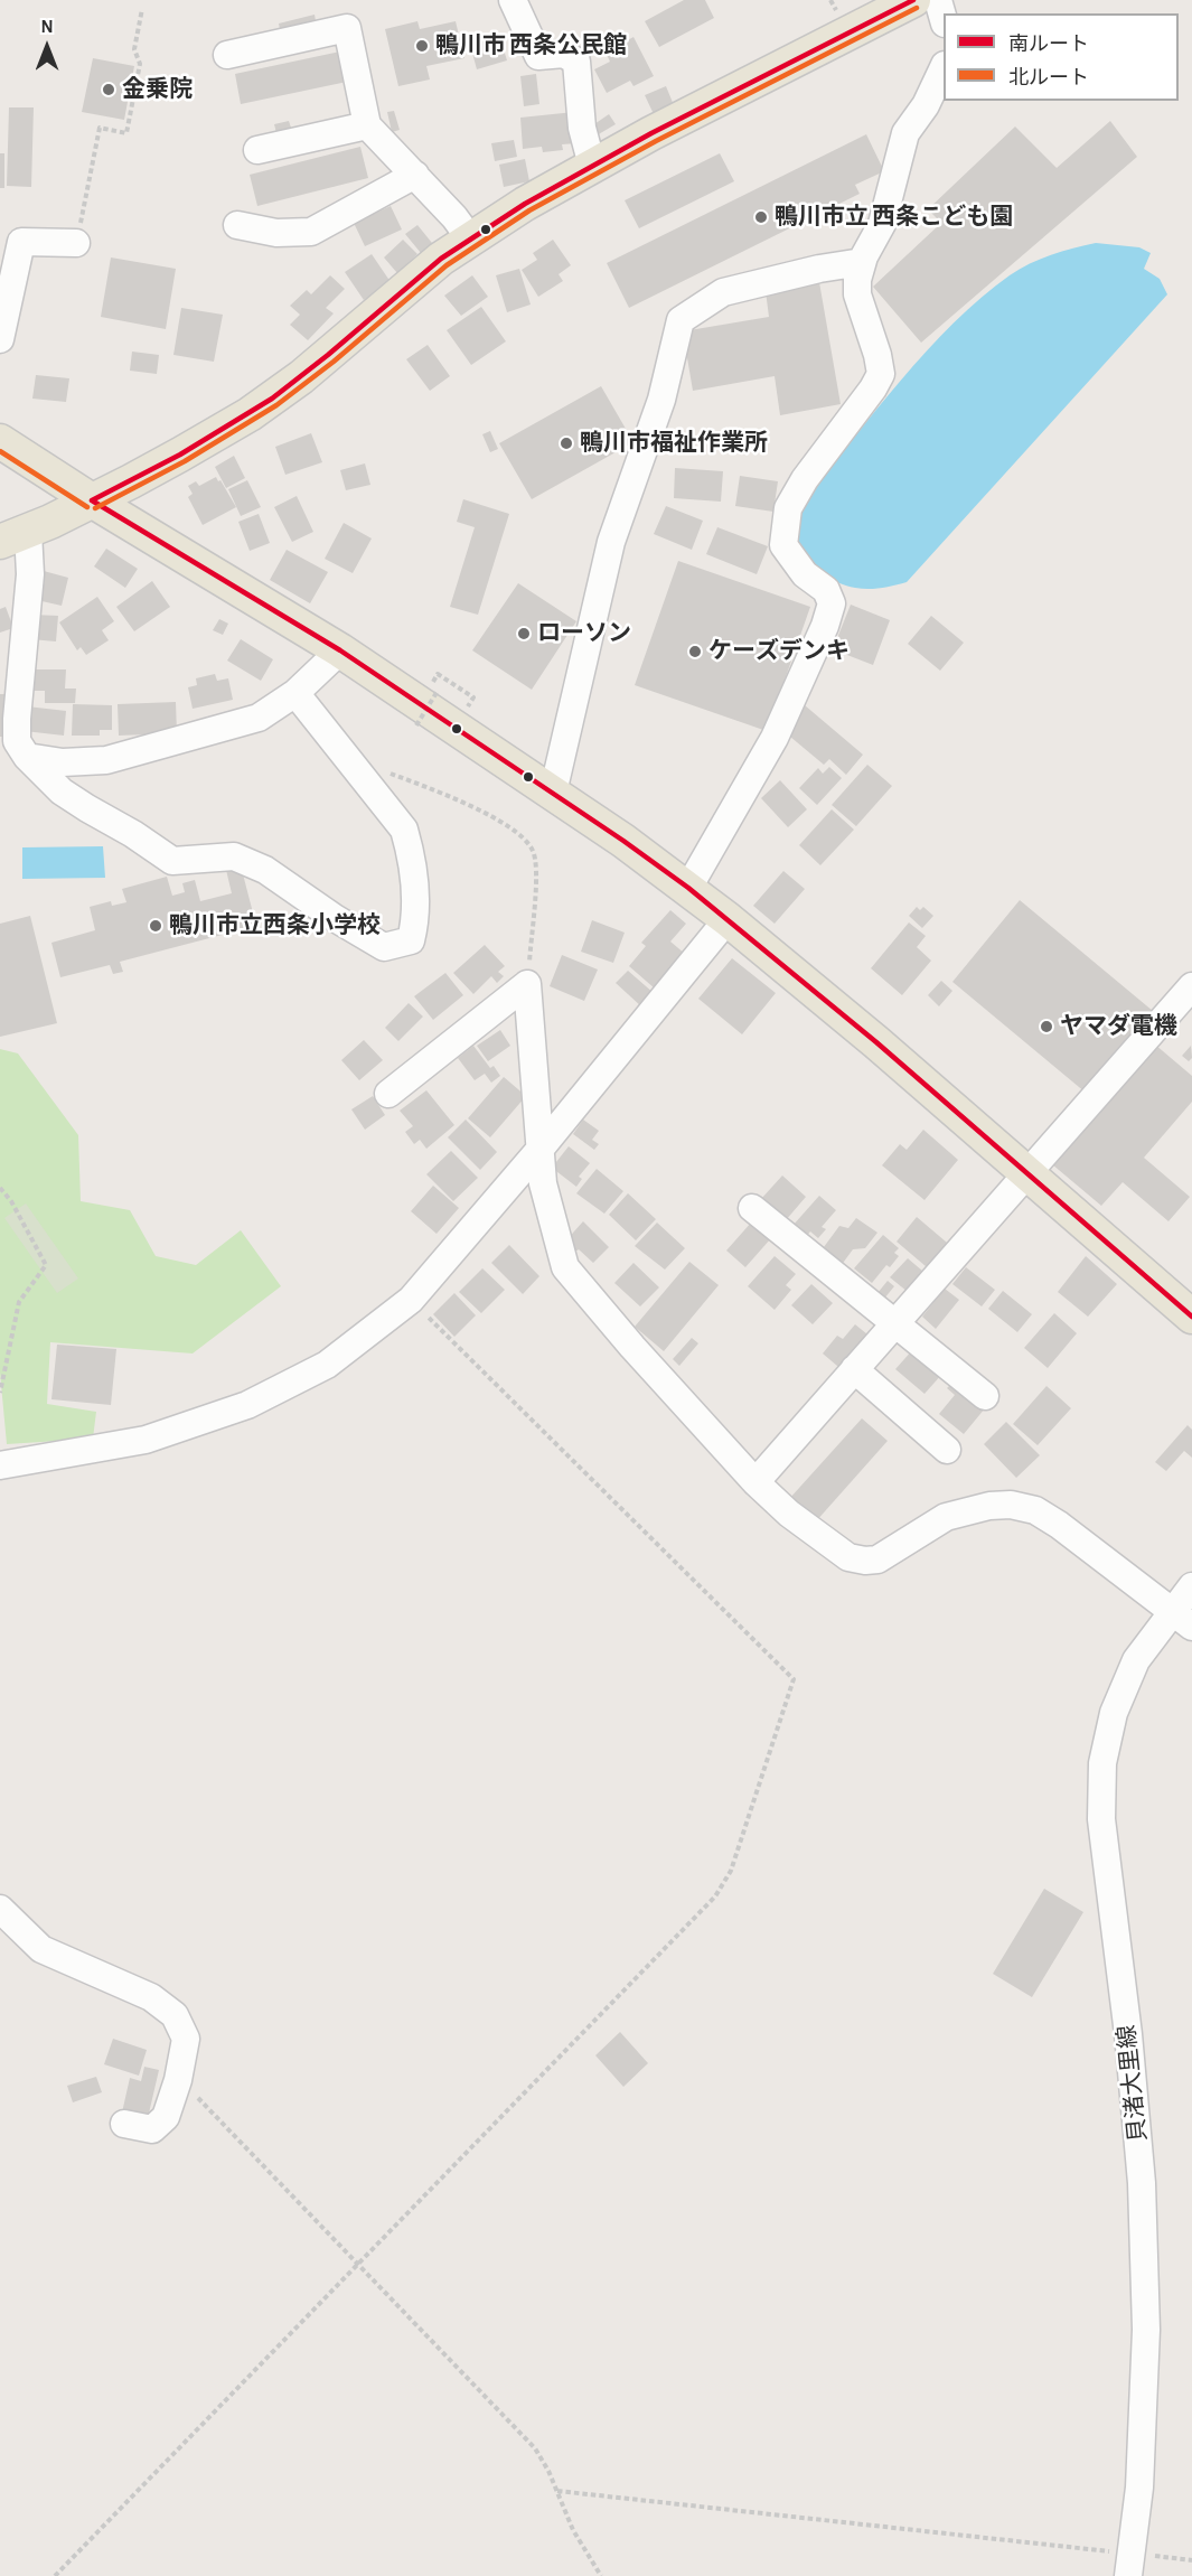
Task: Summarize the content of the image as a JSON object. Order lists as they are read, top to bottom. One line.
{"streets":{"street":["貝渚大里線"]},"places":["鴨川市 西条公民館","金乗院","鴨川市立 西条こども園","鴨川市福祉作業所","ローソン","ケーズデンキ","鴨川市立西条小学校","ヤマダ電機"],"lines":["transit line 南ルート","transit line 北ルート"],"legend":["南ルート","北ルート"],"north":"top"}
